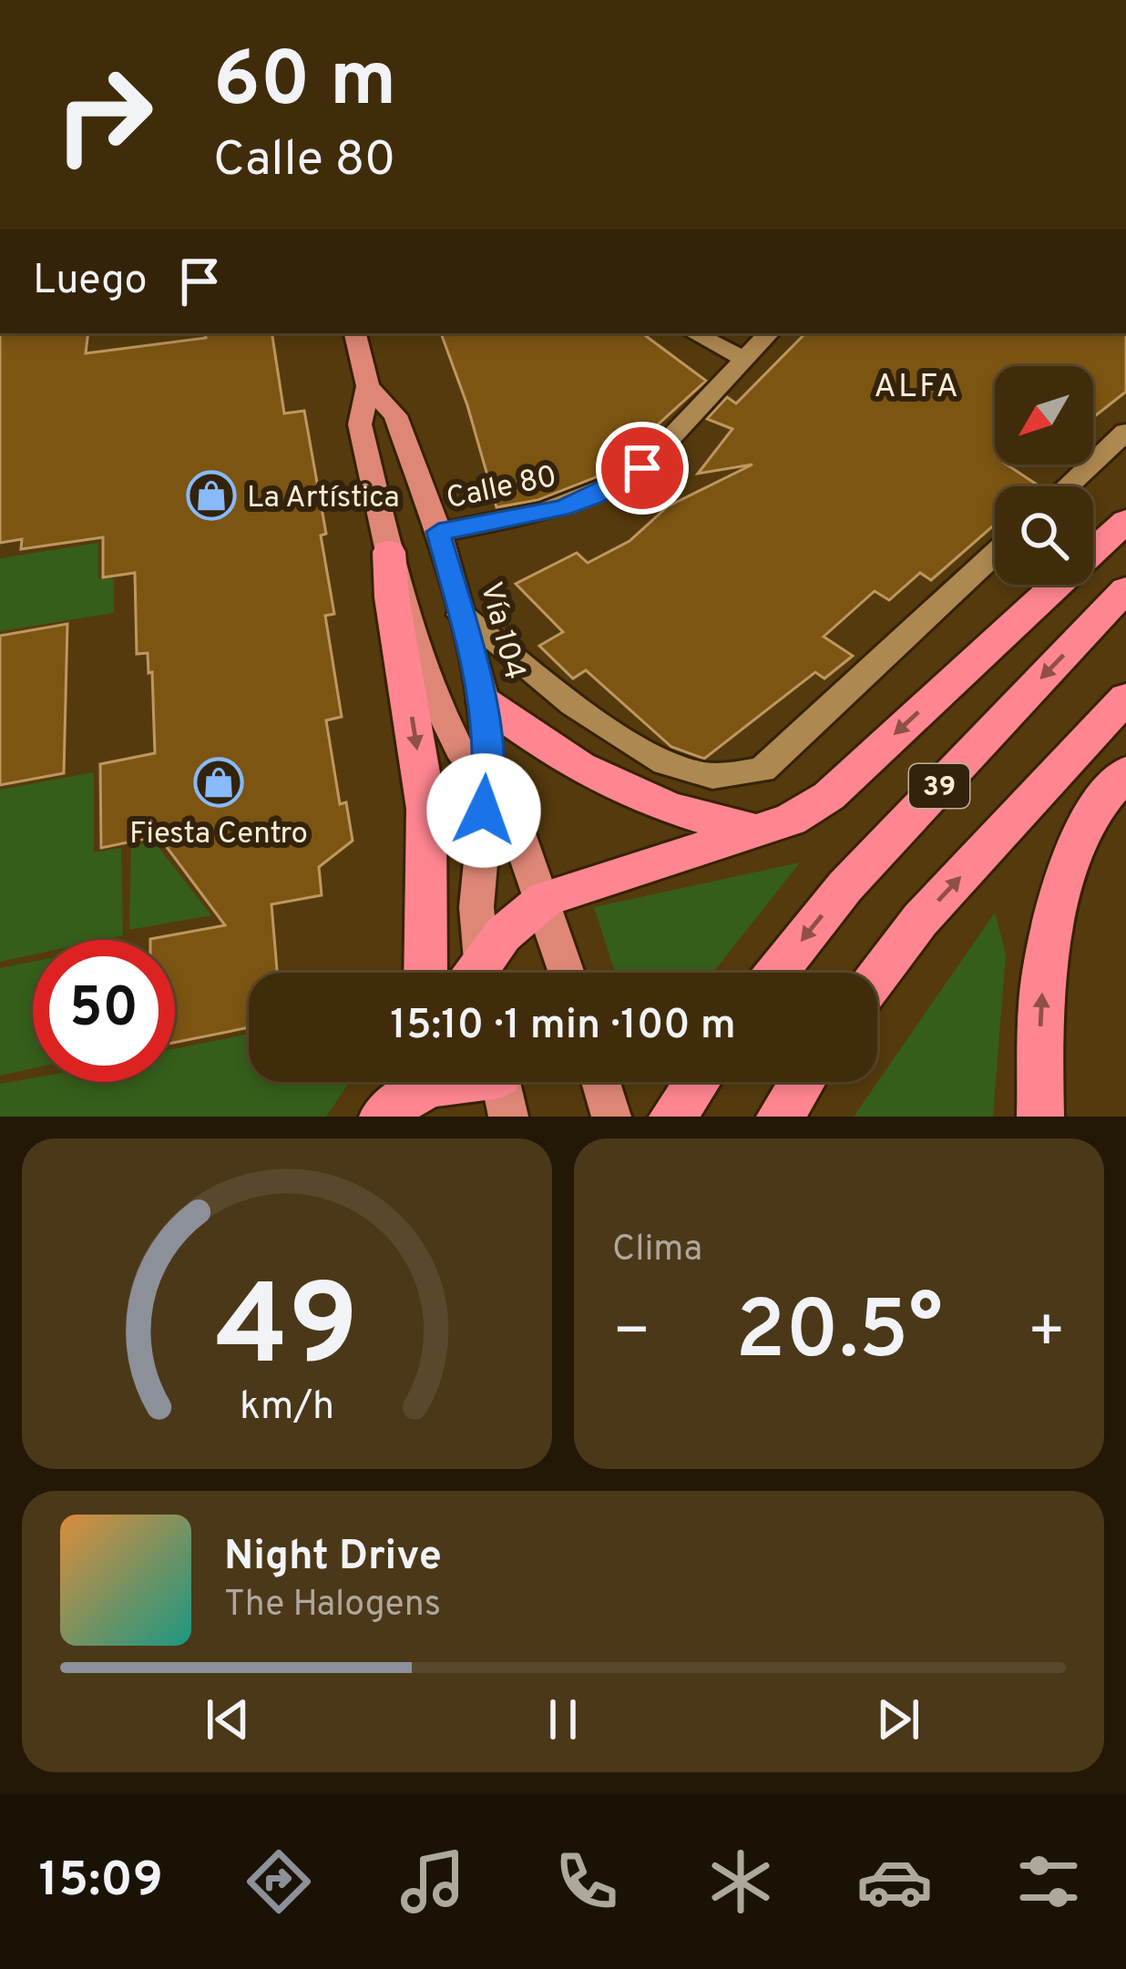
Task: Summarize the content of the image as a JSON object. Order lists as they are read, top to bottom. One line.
{"streets":{"highway":["39"],"main road":["Vía 104"],"street":["Calle 80"]},"crossings":[["Calle 80","Vía 104"]],"districts":["ALFA"],"places":{"shop":["La Artística","Fiesta Centro"]},"north":"bottom left","page":{"turn":["60 m","Calle 80"],"then":"Luego","limit":"50","trip":"15:10 · 1 min · 100 m","tile":"Clima","heat":["−","20.5°","+"],"song":["Night Drive","The Halogens"],"tabs":"15:09","gauge":["49","km/h"]}}
